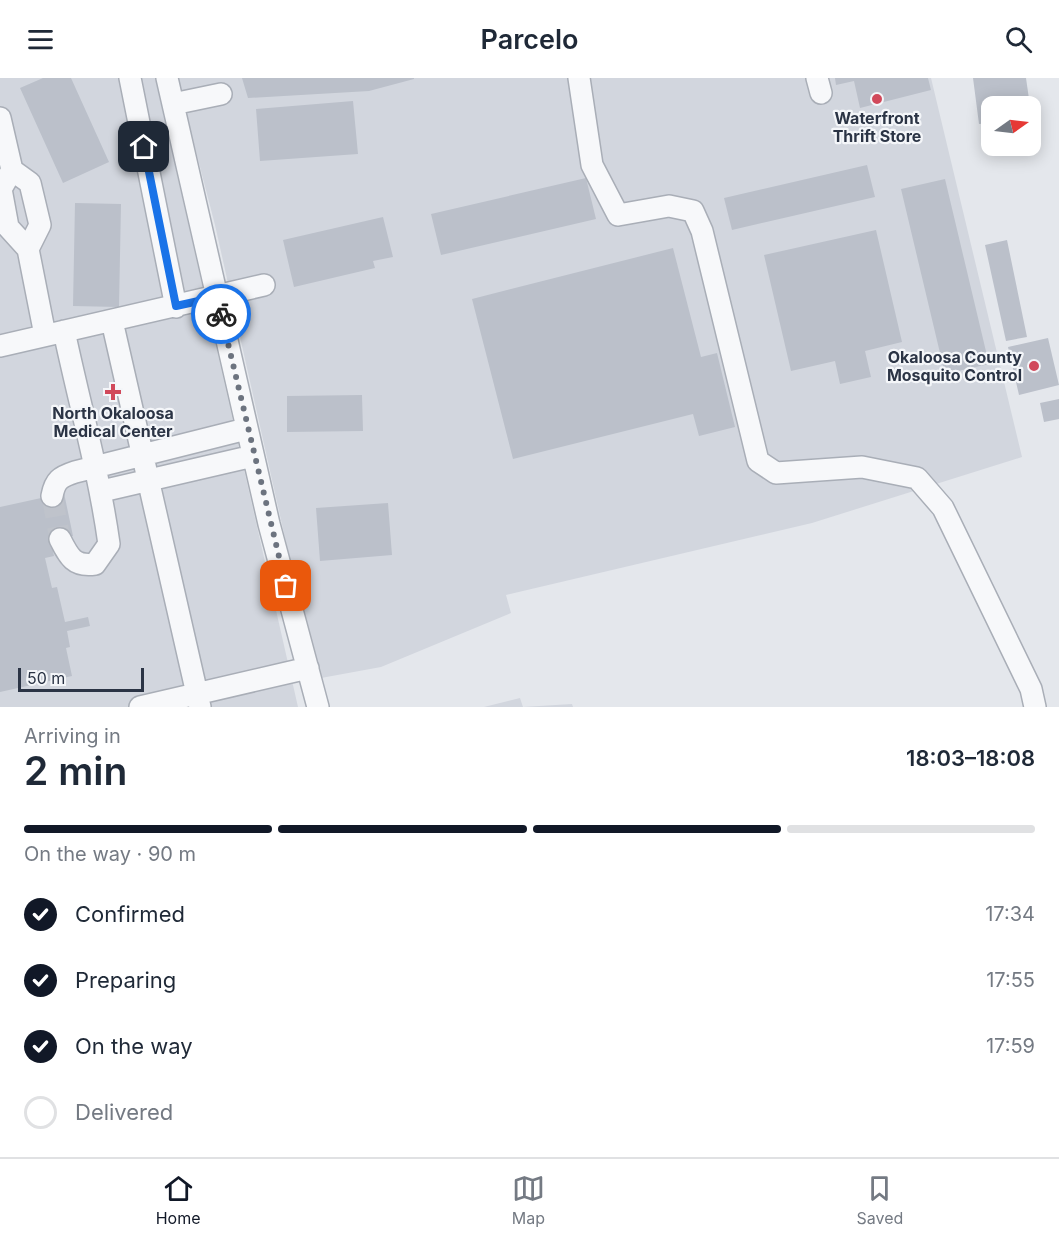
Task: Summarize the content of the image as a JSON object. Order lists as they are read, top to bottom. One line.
{"places":{"other":["Waterfront Thrift Store","Okaloosa County Mosquito Control"],"health":["North Okaloosa Medical Center"]},"scale_bar":"50 m","north":"right","page":{"header":"Parcelo","scale":"50 m","heading":["2 min","Arriving in","18:03–18:08"],"bar":"On the way · 90 m","list":[["Confirmed","17:34"],["Preparing","17:55"],["On the way","17:59"],"Delivered"],"tabs":["Home","Map","Saved"]}}
